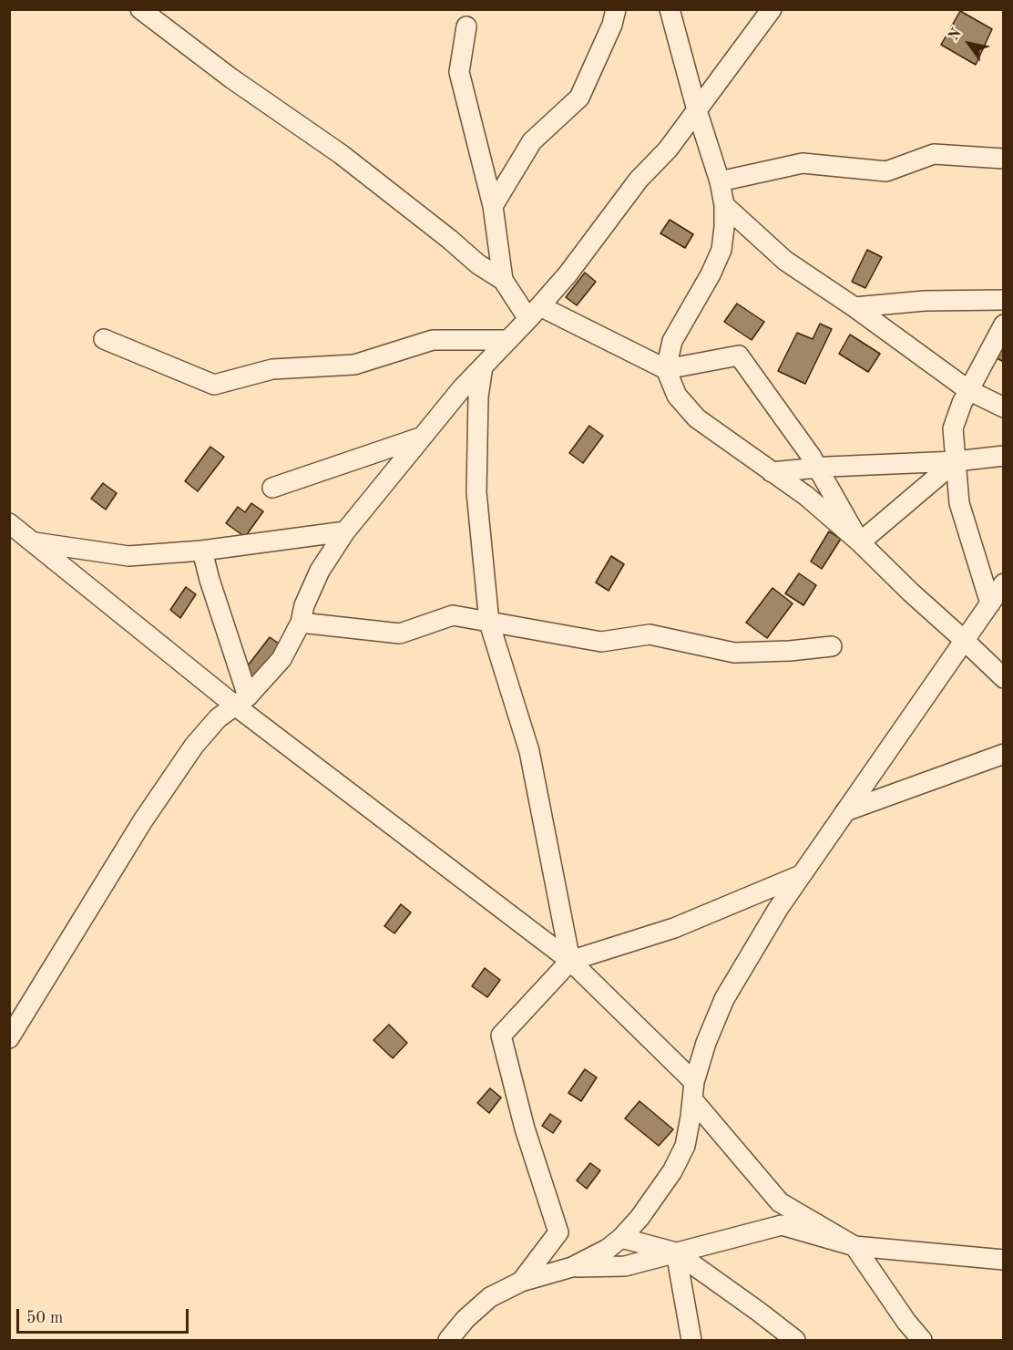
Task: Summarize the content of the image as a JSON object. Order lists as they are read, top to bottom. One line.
{"scale_bar":"50 m","north":"top left"}
